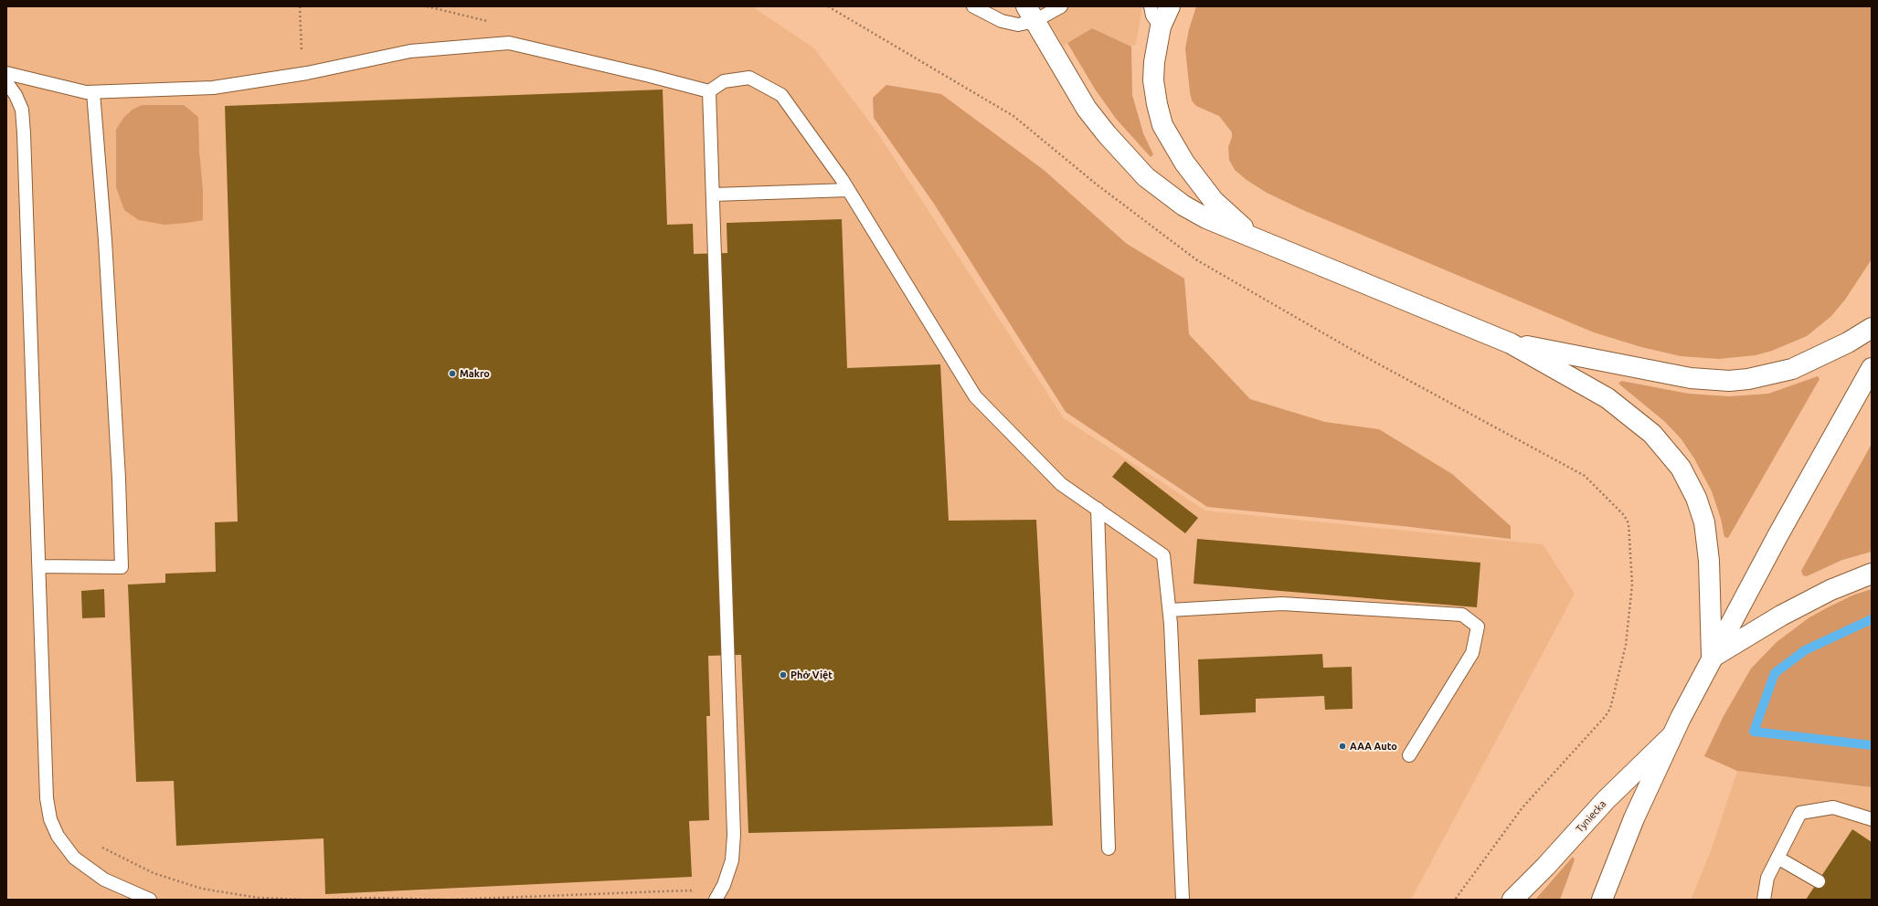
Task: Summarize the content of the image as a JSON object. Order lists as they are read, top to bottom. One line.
{"streets":{"main road":["Tyniecka"]},"places":["Makro","Phở Việt","AAA Auto"]}
